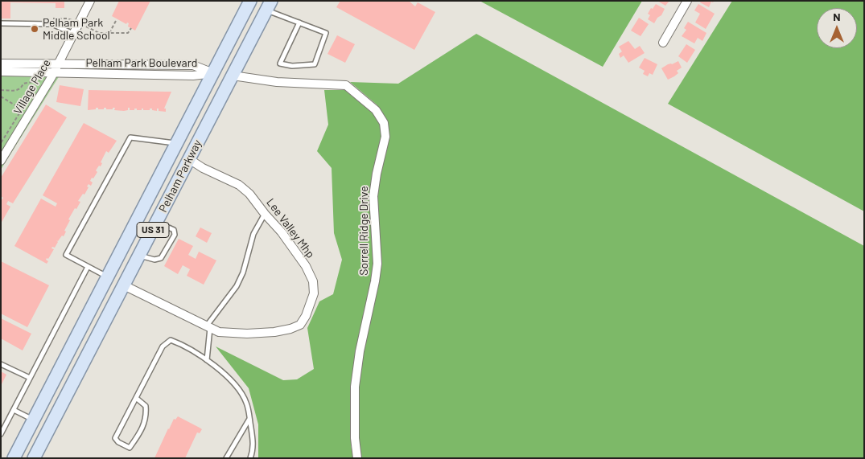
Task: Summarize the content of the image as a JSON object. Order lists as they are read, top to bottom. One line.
{"streets":{"main road":["Pelham Parkway","US 31"],"street":["Pelham Park Boulevard","Village Place","Lee Valley Mhp","Sorrell Ridge Drive"]},"crossings":[["Pelham Park Boulevard","Village Place"],["Pelham Park Boulevard","Pelham Parkway"],["Pelham Parkway","Lee Valley Mhp"],["Pelham Parkway","Sorrell Ridge Drive"]],"places":["Pelham Park Middle School"],"north":"top"}
